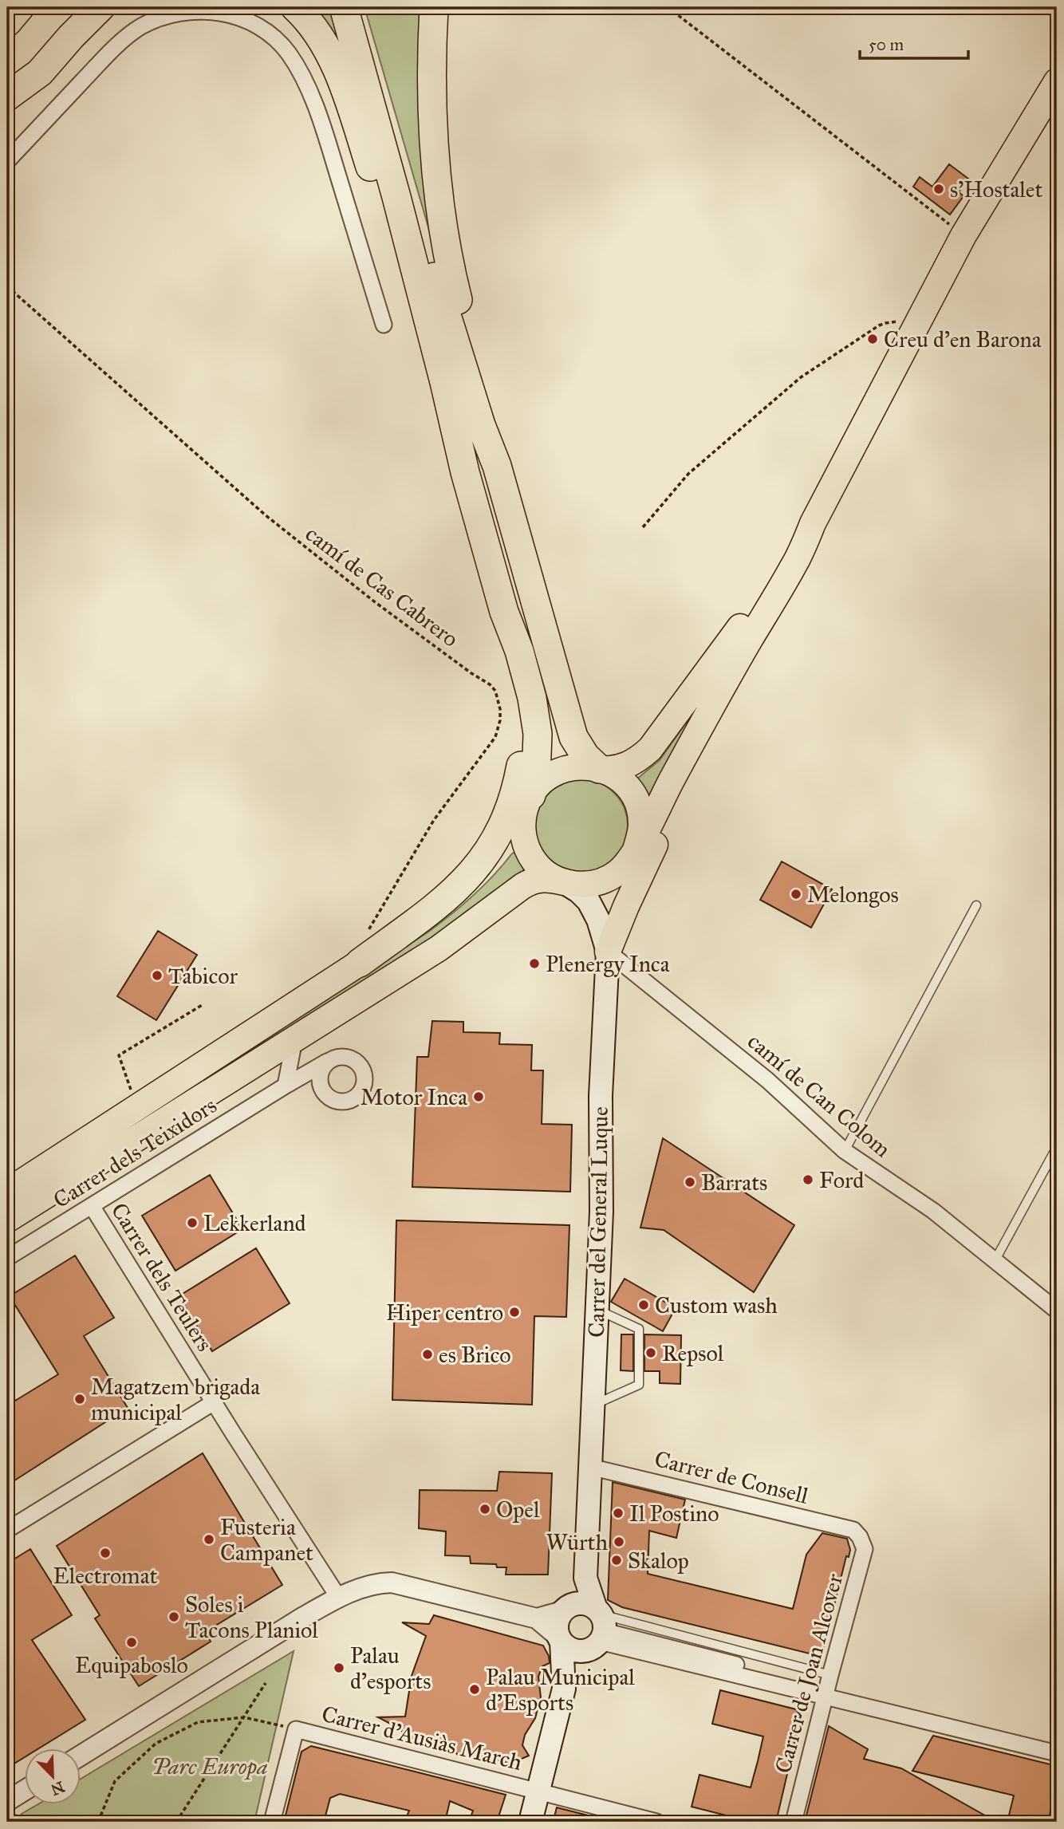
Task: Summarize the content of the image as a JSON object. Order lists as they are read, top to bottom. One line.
{"streets":{"main road":["Carrer del General Luque"],"street":["camí de Can Colom","Carrer dels Teixidors","Carrer dels Teulers","Carrer de Consell","Carrer de Joan Alcover","Carrer d'Ausiàs March"],"path":["camí de Cas Cabrero"]},"crossings":[["camí de Can Colom","Carrer del General Luque"],["Carrer dels Teixidors","Carrer dels Teulers"],["Carrer del General Luque","Carrer de Consell"],["Carrer de Consell","Carrer de Joan Alcover"]],"parks":["Parc Europa"],"places":["s'Hostalet","Creu d’en Barona","Melongos","Plenergy Inca","Tabicor","Motor Inca","Ford","Barrats","Lekkerland","Custom wash","Hiper centro","Repsol","es Brico","Magatzem brigada municipal","Opel","Il Postino","Fusteria Campanet","Würth","Electromat","Skalop","Soles i Tacons Planiol","Equipaboslo","Palau d'esports","Palau Municipal d'Esports"],"scale_bar":"50 m","north":"bottom right"}
